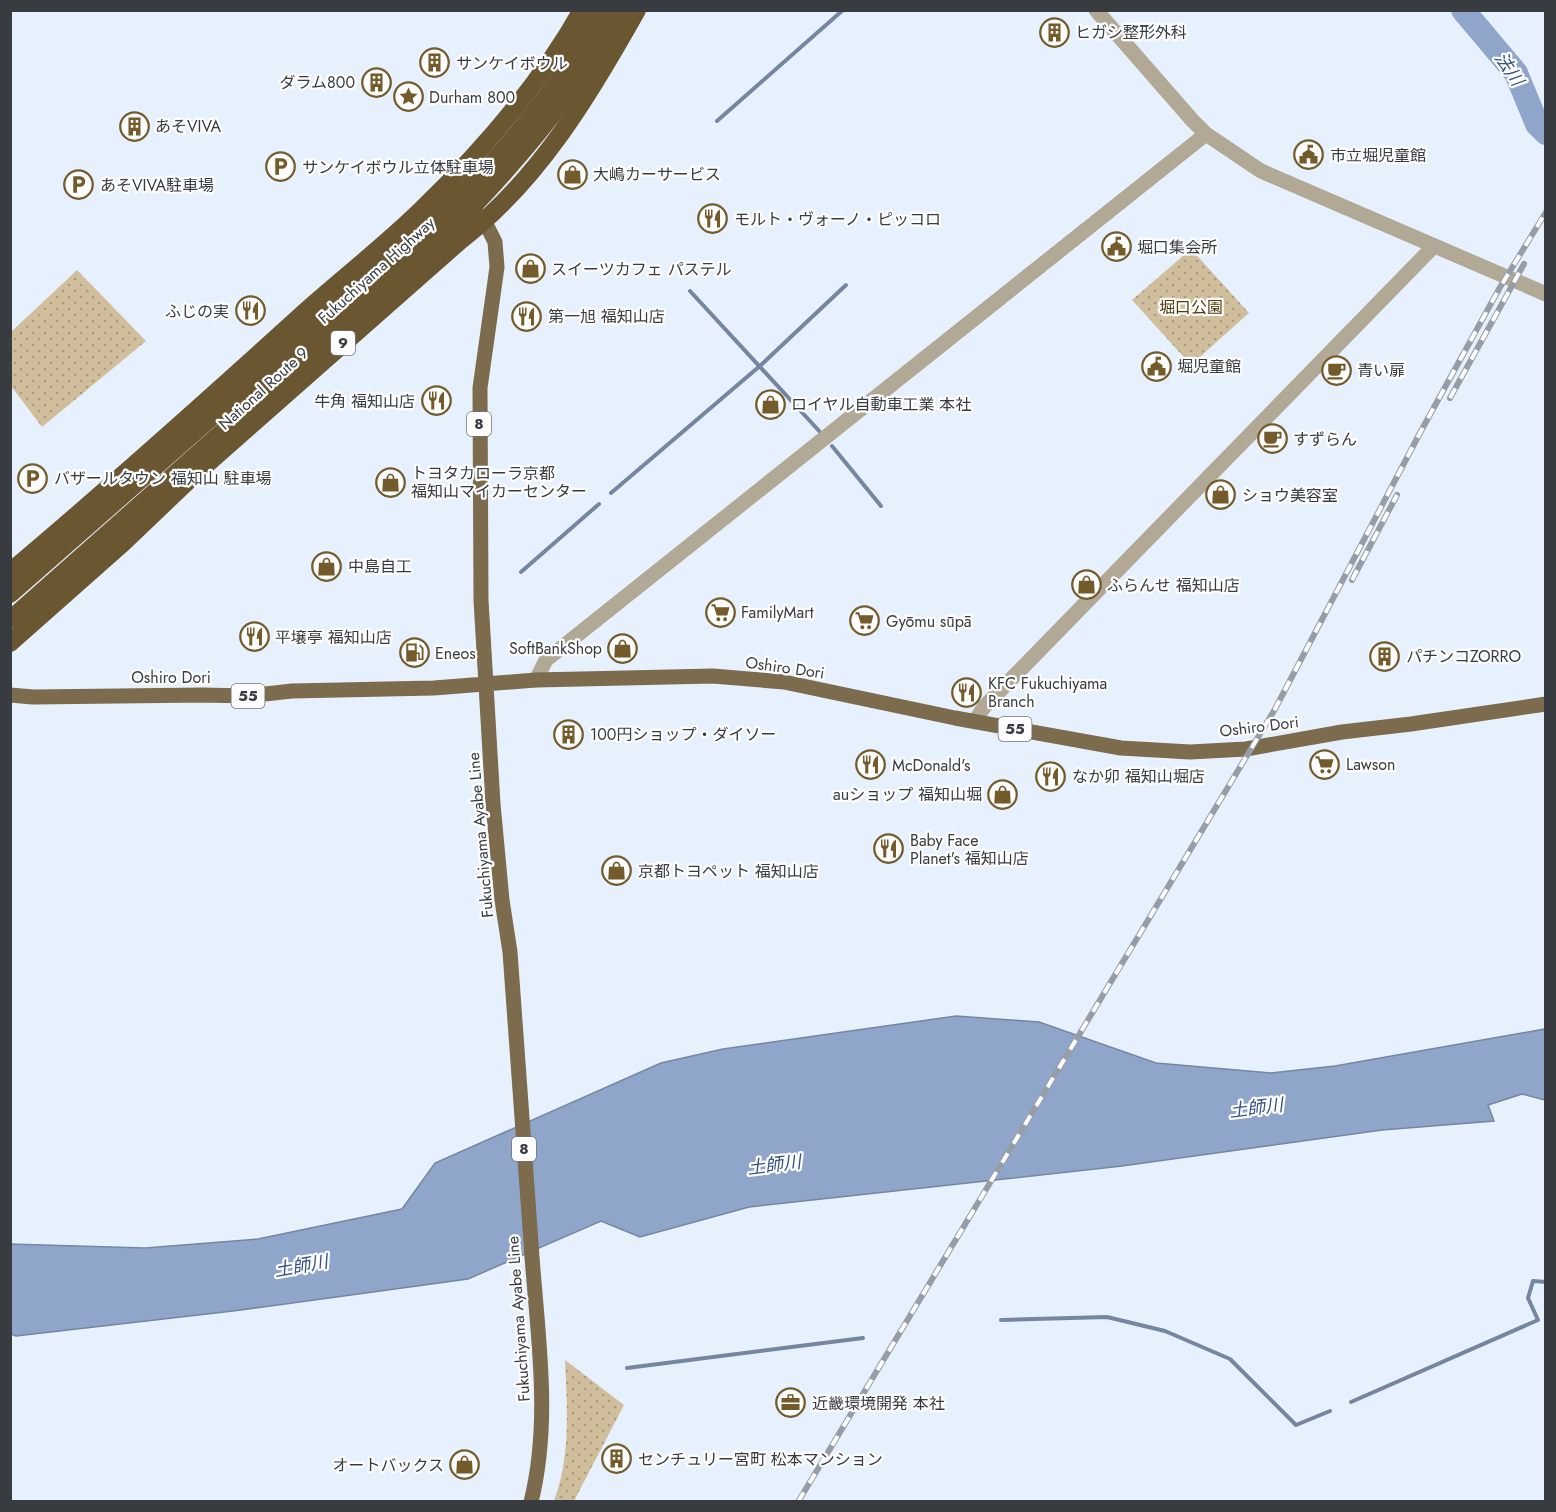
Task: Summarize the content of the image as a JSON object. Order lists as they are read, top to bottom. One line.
{"streets":{"highway":["Fukuchiyama Highway","9","National Route 9"],"main road":["8","Oshiro Dori","55","Fukuchiyama Ayabe Line"]},"crossings":[["National Route 9","Fukuchiyama Ayabe Line"],["Oshiro Dori","Fukuchiyama Ayabe Line"]],"water":["法川","土師川"],"parks":["堀口公園"],"places":{"building":["ヒガシ整形外科","サンケイボウル","ダラム800","あそVIVA","パチンコZORRO","100円ショップ・ダイソー","センチュリー宮町 松本マンション"],"place":["Durham 800"],"public building":["市立堀児童館","堀口集会所","堀児童館"],"parking":["サンケイボウル立体駐車場","あそVIVA駐車場","バザールタウン 福知山 駐車場"],"shop":["大嶋カーサービス","スイーツカフェ パステル","ロイヤル自動車工業 本社","トヨタカローラ京都 福知山マイカーセンター","ショウ美容室","中島自工","ふらんせ 福知山店","SoftBankShop","auショップ 福知山堀","京都トヨペット 福知山店","オートバックス"],"restaurant":["モルト・ヴォーノ・ピッコロ","ふじの実","第一旭 福知山店","牛角 福知山店","平壌亭 福知山店","KFC Fukuchiyama Branch","McDonald's","なか卯 福知山堀店","Baby Face Planet's 福知山店"],"cafe":["青い扉","すずらん"],"supermarket":["FamilyMart","Gyōmu sūpā","Lawson"],"fuel station":["Eneos"],"office":["近畿環境開発 本社"]}}
